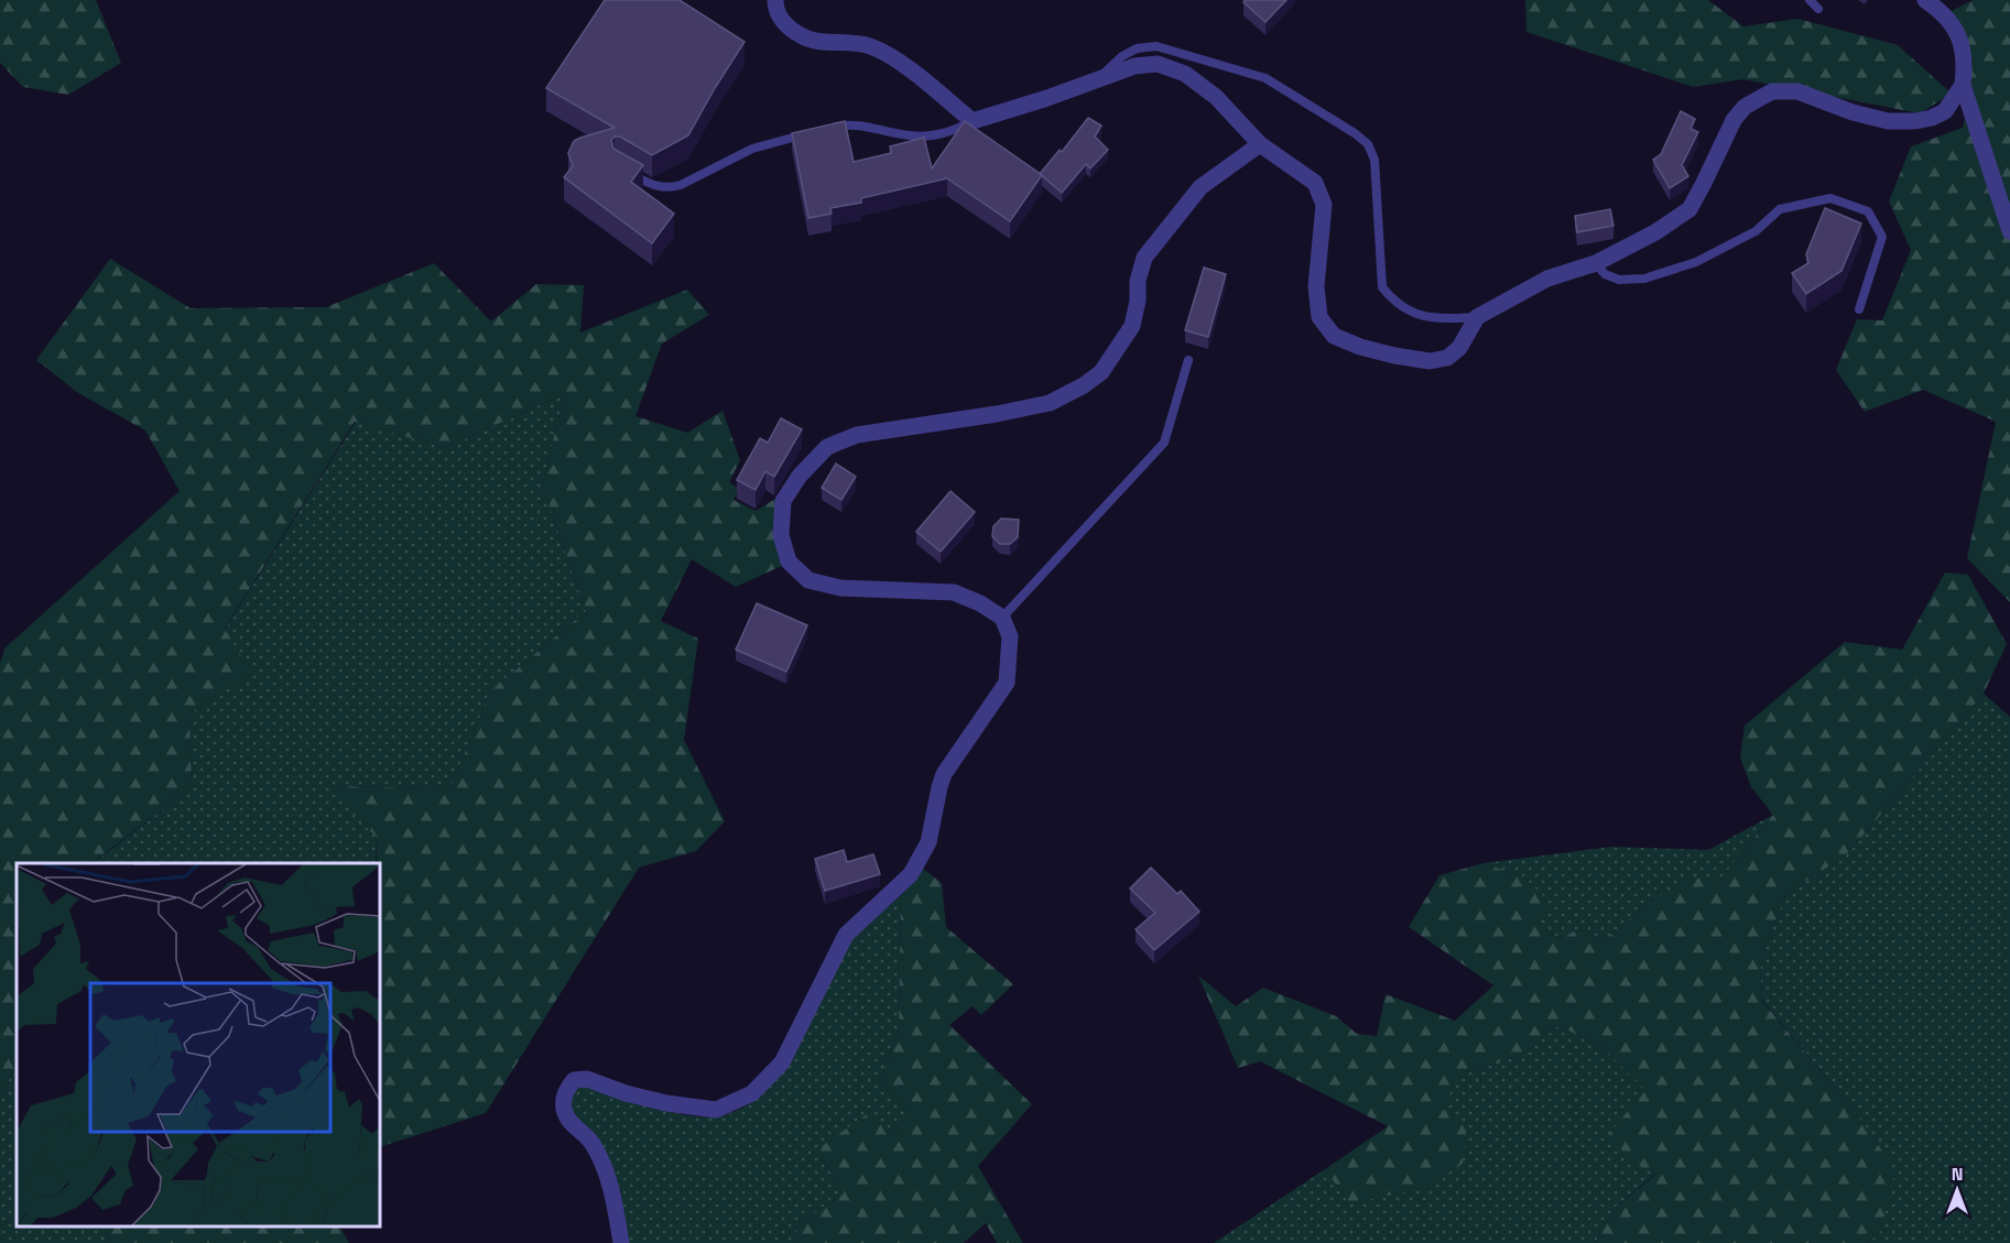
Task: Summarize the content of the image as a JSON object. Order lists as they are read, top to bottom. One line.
{"north":"top"}
